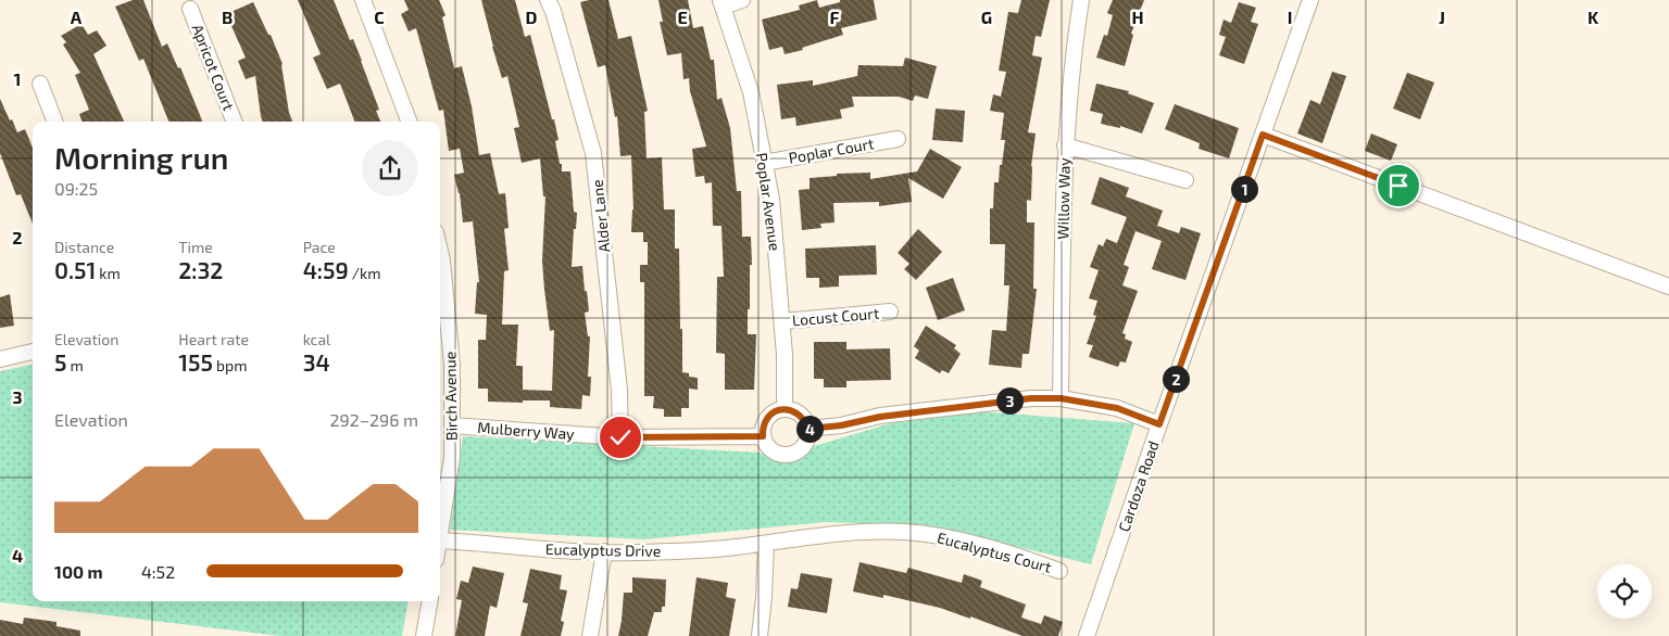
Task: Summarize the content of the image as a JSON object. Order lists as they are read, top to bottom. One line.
{"streets":{"street":["Apricot Court","Poplar Court","Willow Way","Poplar Avenue","Alder Lane","Locust Court","Birch Avenue","Mulberry Way","Cardoza Road","Eucalyptus Drive","Eucalyptus Court"]},"crossings":[["Poplar Court","Poplar Avenue"],["Poplar Avenue","Locust Court"],["Poplar Avenue","Mulberry Way"],["Alder Lane","Mulberry Way"],["Birch Avenue","Mulberry Way"],["Eucalyptus Drive","Eucalyptus Court"]],"page":{"heading":["Morning run","09:25"],"pins":["1","2","3","4"],"stats":[["Distance","0.51 km"],["Time","2:32"],["Pace","4:59 /km"],["Elevation","5 m"],["Heart rate","155 bpm"],["kcal","34"]],"chart":["Elevation","292–296 m"],"list":[{"name":"100 m","note":"4:52"}]},"grid":{"columns":["A","B","C","D","E","F","G","H","I","J","K"],"rows":["1","2","3","4"]}}
